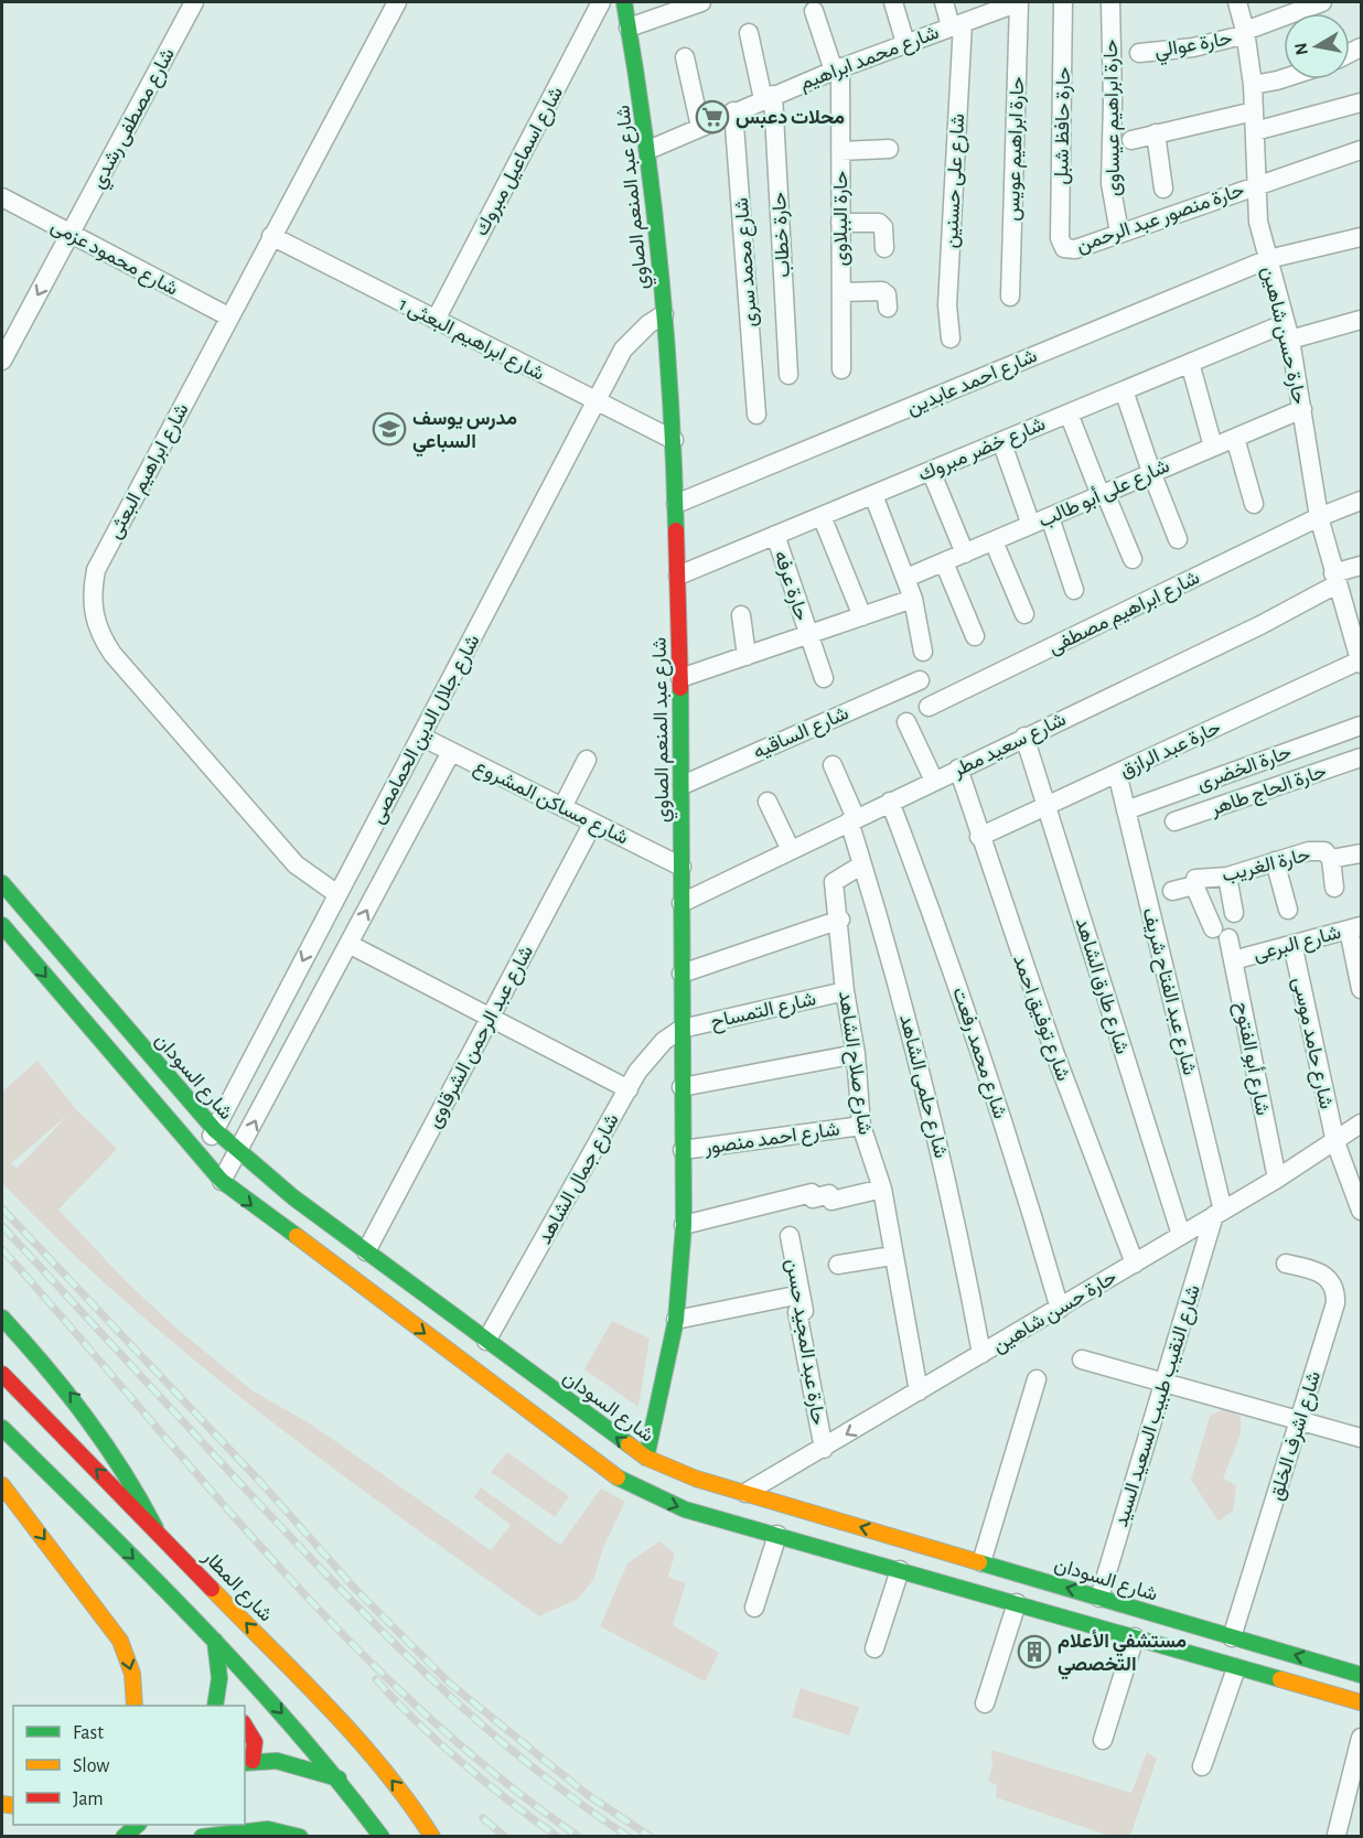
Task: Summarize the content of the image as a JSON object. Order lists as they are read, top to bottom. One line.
{"streets":{"main road":["شارع عبد المنعم الصاوي","شارع السودان","شارع المطار"],"street":["حارة عوالي","شارع محمد ابراهيم","شارع مصطفى رشدي","حارة ابراهيم عيساوى","حارة حافظ شبل","حارة ابراهيم عويس","شارع اسماعيل مبروك","شارع على حسنين","حارة منصور عبد الرحمن","حارة الببلاوى","حارة خطاب","شارع محمود عزمى","شارع محمد سرى","حارة حسن شاهين","شارع ابراهيم البعثى 1","شارع احمد عابدين","شارع خضر مبروك","شارع ابراهيم البعثى","شارع على أبو طالب","حارة عرفه","شارع ابراهيم مصطفى","شارع جلال الدين الحمامصى","شارع الساقيه","شارع سعيد مطر","حارة عبد الرازق","حارة الخضرى","حارة الحاج طاهر","شارع مساكن المشروع","حارة الغريب","شارع البرعى","شارع طارق الشاهد","شارع عبد الفتاح شريف","شارع التمساح","شارع توفيق احمد","شارع عبد الرحمن الشرقاوى","شارع حامد موسى","شارع محمد رفعت","شارع أبو الفتوح","شارع صلاح الشاهد","شارع حلمى الشاهد","شارع احمد منصور","شارع جمال الشاهد","حارة عبد المجيد حسن","شارع النقيب طبيب السعيد السيد","شارع اشرف الخلق"]},"crossings":[["حارة عوالي","حارة حسن شاهين"],["شارع محمد ابراهيم","حارة ابراهيم عويس"],["شارع محمد ابراهيم","شارع على حسنين"],["شارع محمد ابراهيم","شارع عبد المنعم الصاوي"],["شارع محمد ابراهيم","حارة الببلاوى"],["شارع محمد ابراهيم","حارة خطاب"],["شارع محمد ابراهيم","شارع محمد سرى"],["شارع مصطفى رشدي","شارع محمود عزمى"],["حارة ابراهيم عيساوى","حارة منصور عبد الرحمن"],["حارة حافظ شبل","حارة منصور عبد الرحمن"],["شارع اسماعيل مبروك","شارع ابراهيم البعثى 1"],["شارع عبد المنعم الصاوي","شارع ابراهيم البعثى 1"],["شارع عبد المنعم الصاوي","شارع احمد عابدين"],["شارع عبد المنعم الصاوي","شارع خضر مبروك"],["شارع عبد المنعم الصاوي","شارع جلال الدين الحمامصى"],["شارع عبد المنعم الصاوي","شارع الساقيه"],["شارع عبد المنعم الصاوي","شارع سعيد مطر"],["شارع عبد المنعم الصاوي","شارع مساكن المشروع"],["شارع عبد المنعم الصاوي","شارع التمساح"],["شارع عبد المنعم الصاوي","شارع السودان"],["شارع عبد المنعم الصاوي","شارع احمد منصور"],["شارع عبد المنعم الصاوي","شارع جمال الشاهد"],["حارة منصور عبد الرحمن","حارة حسن شاهين"],["شارع محمود عزمى","شارع ابراهيم البعثى"],["حارة حسن شاهين","شارع احمد عابدين"],["حارة حسن شاهين","شارع خضر مبروك"],["حارة حسن شاهين","شارع على أبو طالب"],["حارة حسن شاهين","شارع ابراهيم مصطفى"],["حارة حسن شاهين","شارع سعيد مطر"],["حارة حسن شاهين","حارة عبد الرازق"],["حارة حسن شاهين","شارع طارق الشاهد"],["حارة حسن شاهين","شارع عبد الفتاح شريف"],["حارة حسن شاهين","شارع توفيق احمد"],["حارة حسن شاهين","شارع حامد موسى"],["حارة حسن شاهين","شارع محمد رفعت"],["حارة حسن شاهين","شارع أبو الفتوح"],["حارة حسن شاهين","شارع صلاح الشاهد"],["حارة حسن شاهين","شارع السودان"],["حارة حسن شاهين","شارع حلمى الشاهد"],["حارة حسن شاهين","حارة عبد المجيد حسن"],["حارة حسن شاهين","شارع النقيب طبيب السعيد السيد"],["شارع ابراهيم البعثى 1","شارع ابراهيم البعثى"],["شارع ابراهيم البعثى 1","شارع جلال الدين الحمامصى"],["شارع خضر مبروك","حارة عرفه"],["شارع ابراهيم البعثى","شارع جلال الدين الحمامصى"],["شارع جلال الدين الحمامصى","شارع مساكن المشروع"],["شارع جلال الدين الحمامصى","شارع السودان"],["شارع سعيد مطر","شارع طارق الشاهد"],["شارع سعيد مطر","شارع توفيق احمد"],["شارع سعيد مطر","شارع محمد رفعت"],["شارع سعيد مطر","شارع حلمى الشاهد"],["حارة عبد الرازق","شارع طارق الشاهد"],["حارة عبد الرازق","شارع عبد الفتاح شريف"],["حارة عبد الرازق","شارع توفيق احمد"],["حارة الخضرى","شارع عبد الفتاح شريف"],["شارع مساكن المشروع","شارع عبد الرحمن الشرقاوى"],["حارة الغريب","شارع أبو الفتوح"],["شارع البرعى","شارع حامد موسى"],["شارع البرعى","شارع أبو الفتوح"],["شارع عبد الفتاح شريف","شارع النقيب طبيب السعيد السيد"],["شارع التمساح","شارع صلاح الشاهد"],["شارع التمساح","شارع جمال الشاهد"],["شارع عبد الرحمن الشرقاوى","شارع السودان"],["شارع صلاح الشاهد","شارع حلمى الشاهد"],["شارع صلاح الشاهد","شارع احمد منصور"],["شارع السودان","شارع جمال الشاهد"],["شارع السودان","شارع النقيب طبيب السعيد السيد"],["شارع السودان","شارع اشرف الخلق"]],"one_way":["شارع مصطفى رشدي"],"places":{"supermarket":["محلات دعبس"],"school or university":["مدرس يوسف السباعي"],"building":["مستشفي الأعلام التخصصي"]},"legend":["Fast","Slow","Jam"],"north":"left"}
